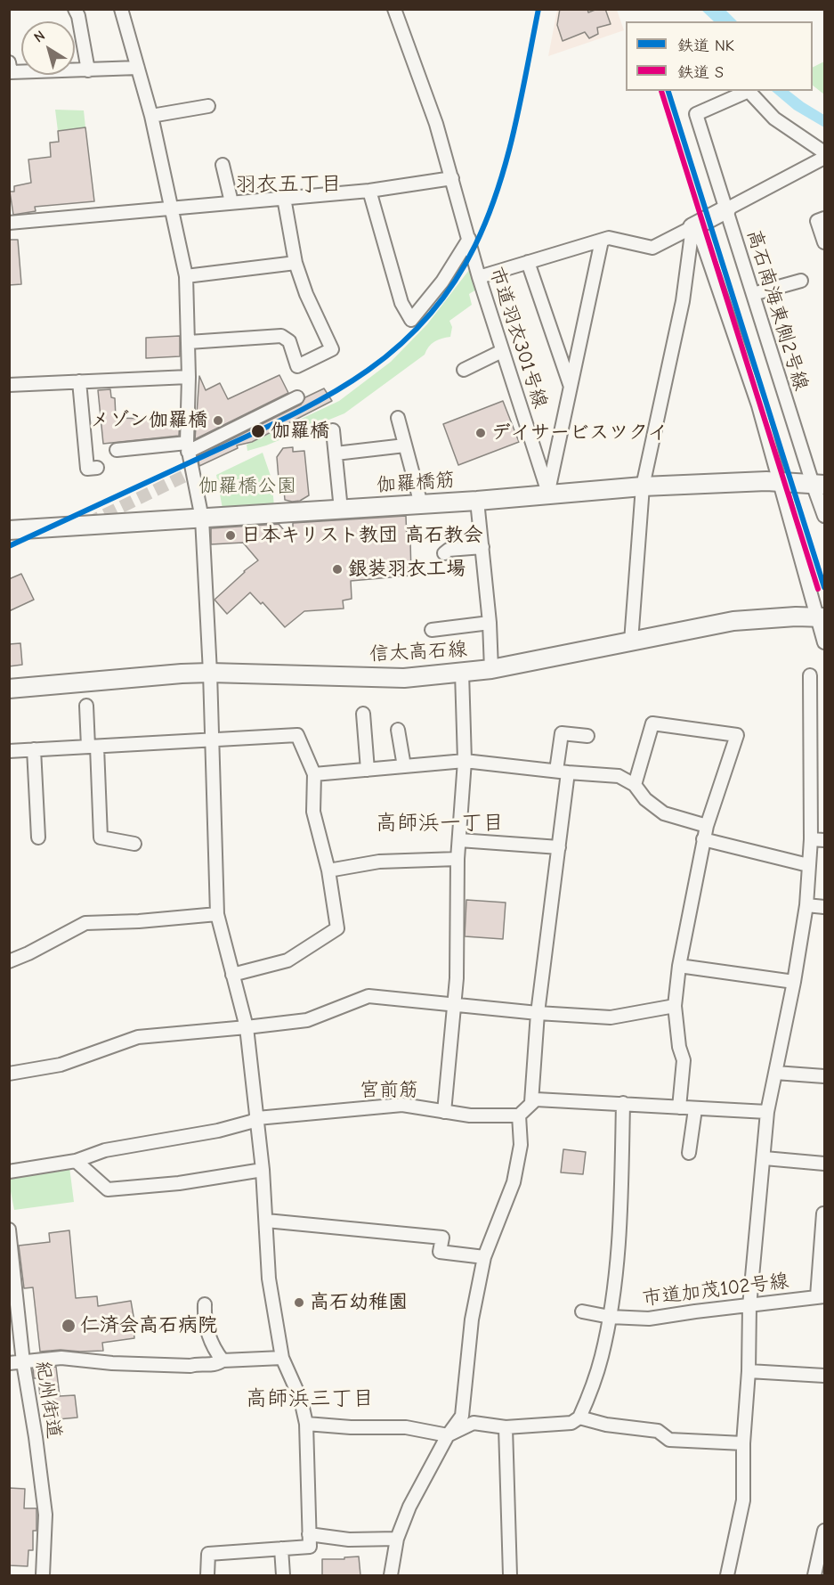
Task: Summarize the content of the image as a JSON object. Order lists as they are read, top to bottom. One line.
{"streets":{"street":["高石南海東側2号線","市道羽衣301号線","伽羅橋筋","信太高石線","宮前筋","市道加茂102号線","紀州街道"]},"crossings":[["高石南海東側2号線","伽羅橋筋"],["市道羽衣301号線","伽羅橋筋"]],"districts":["羽衣五丁目","高師浜一丁目","高師浜三丁目"],"parks":["伽羅橋公園"],"places":["メゾン伽羅橋","伽羅橋","デイサービスツクイ","日本キリスト教団 高石教会","銀装羽衣工場","高石幼稚園","仁済会高石病院"],"lines":["rail line NK","rail line S"],"legend":["鉄道 NK","鉄道 S"],"north":"top left"}
